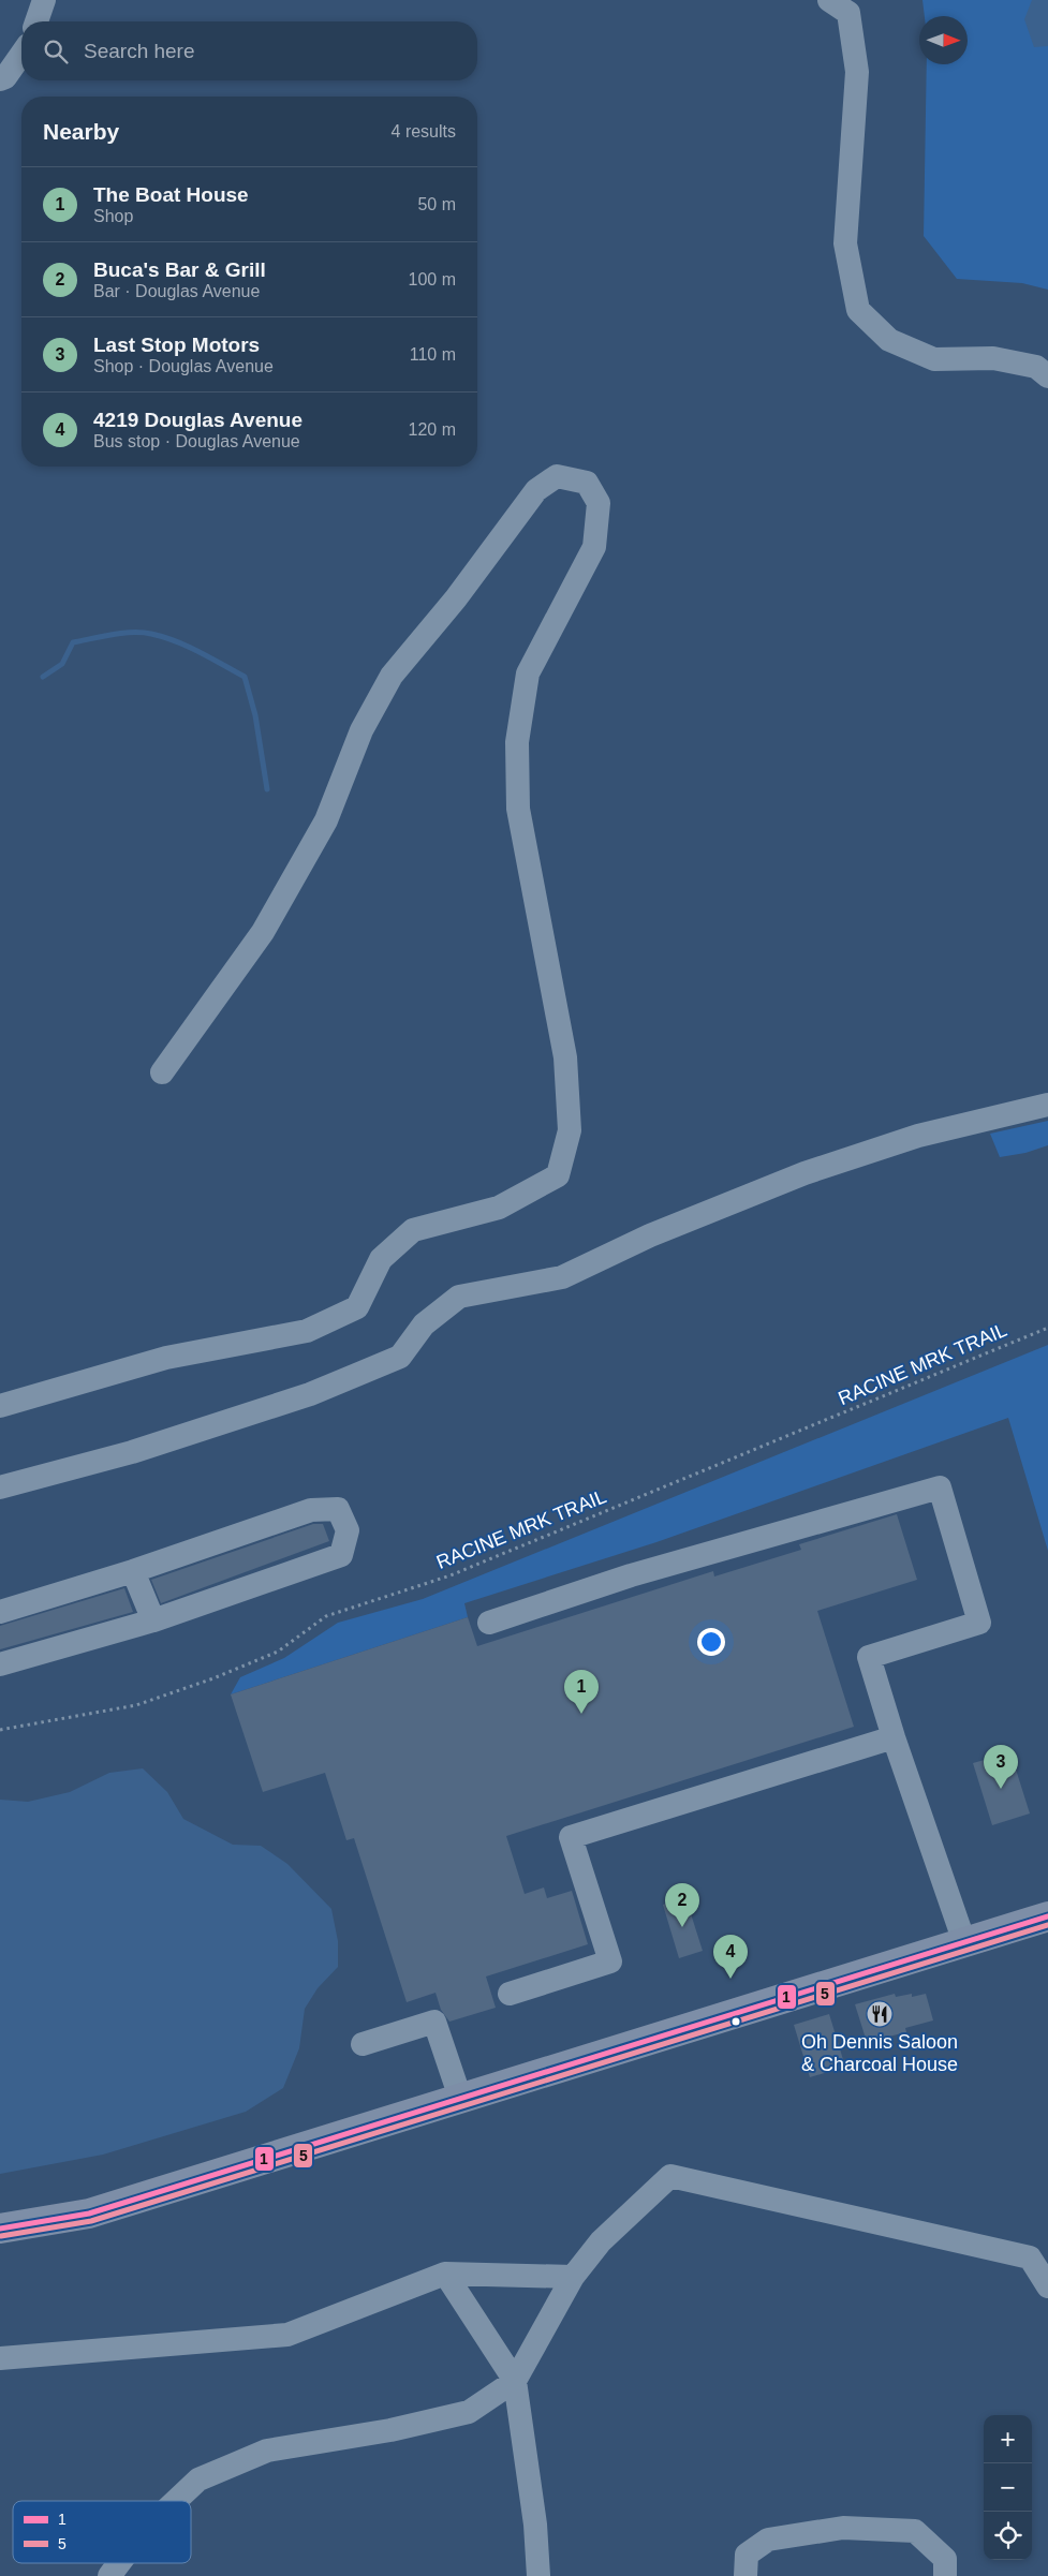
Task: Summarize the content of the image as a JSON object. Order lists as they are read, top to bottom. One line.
{"streets":{"path":["RACINE MRK TRAIL"]},"places":{"restaurant":["Oh Dennis Saloon & Charcoal House"]},"lines":["transit line 1","transit line 5"],"legend":["1","5"],"north":"right","page":{"search":"Search here","heading":["Nearby","4 results"],"list":[{"mark":"1","name":"The Boat House","note":"Shop","value":"50 m"},{"mark":"2","name":"Buca's Bar & Grill","note":"Bar · Douglas Avenue","value":"100 m"},{"mark":"3","name":"Last Stop Motors","note":"Shop · Douglas Avenue","value":"110 m"},{"mark":"4","name":"4219 Douglas Avenue","note":"Bus stop · Douglas Avenue","value":"120 m"}],"pins":["1","3","2","4"],"map_buttons":["+","−"]}}
